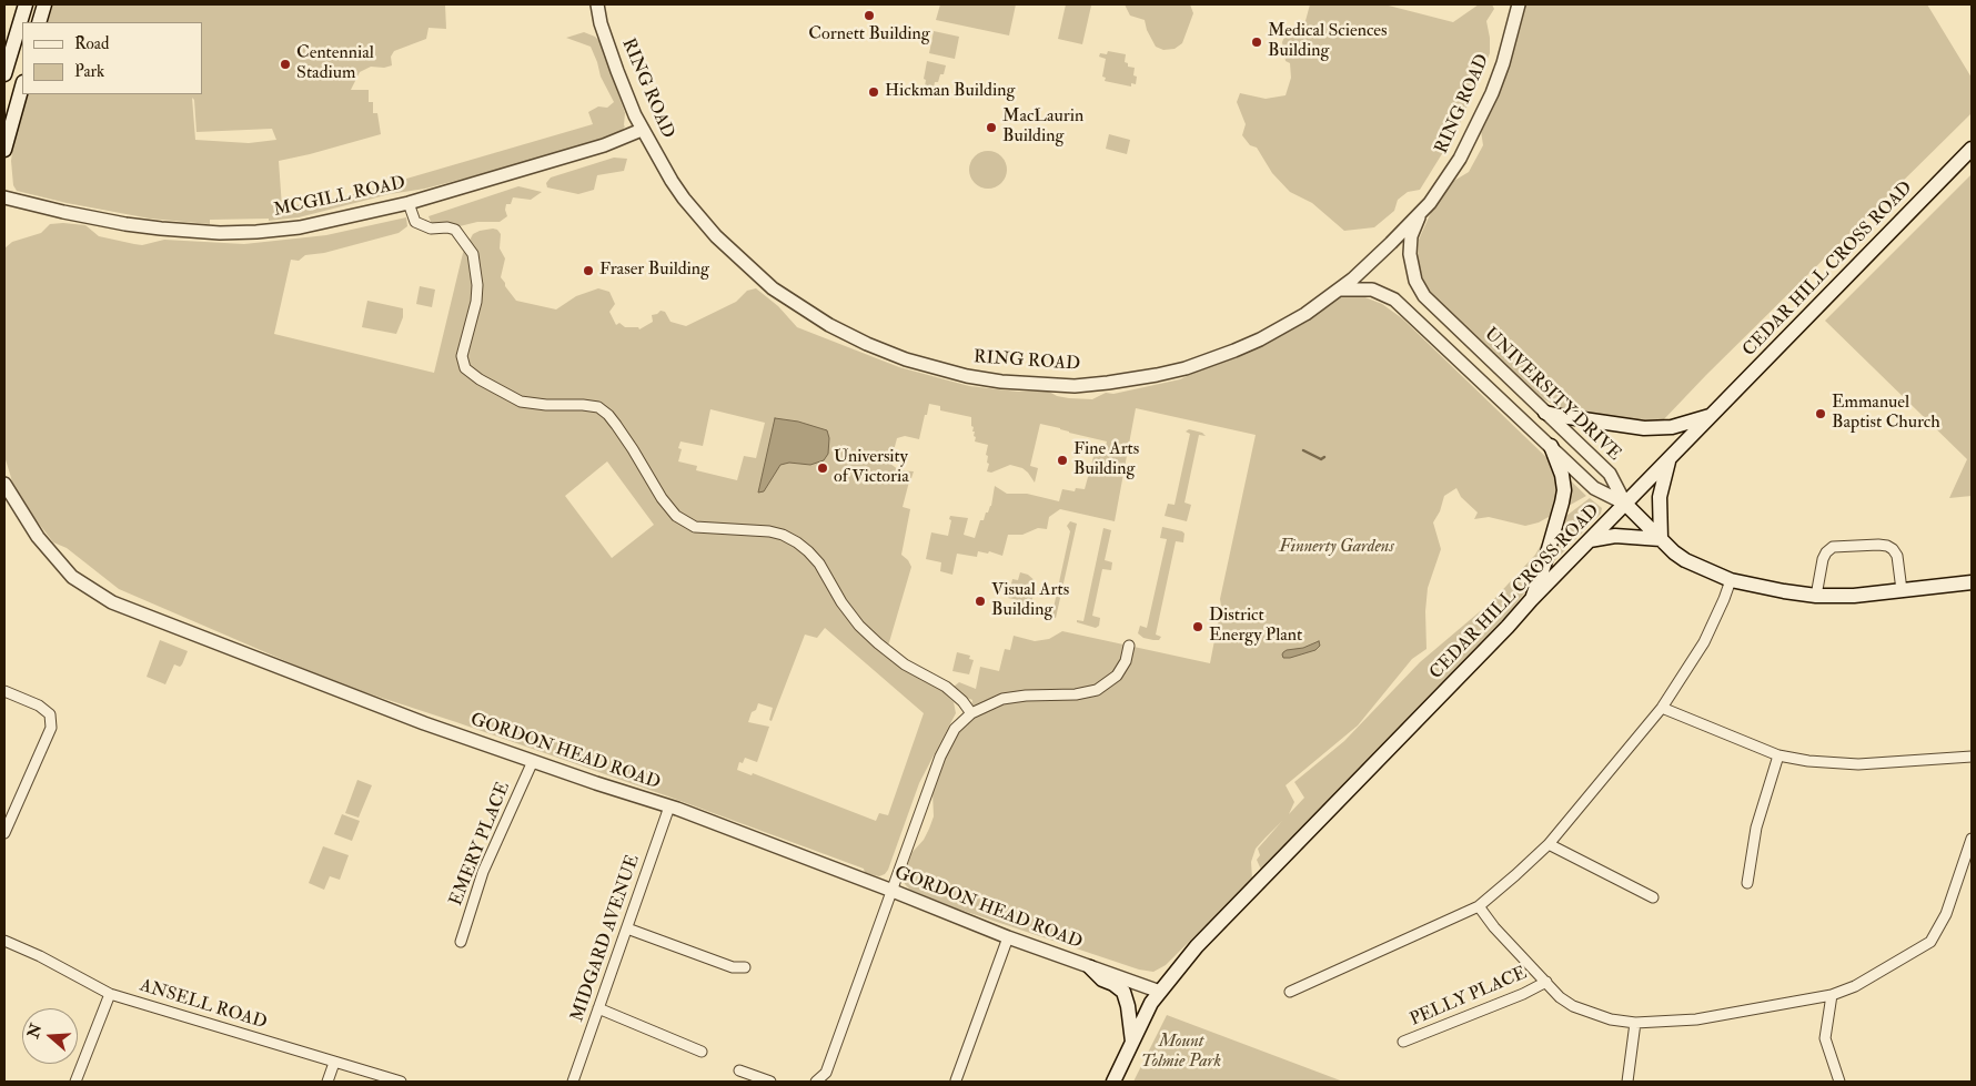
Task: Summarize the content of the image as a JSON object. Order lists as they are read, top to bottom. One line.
{"streets":{"main road":["CEDAR HILL CROSS ROAD"],"street":["RING ROAD","MCGILL ROAD","UNIVERSITY DRIVE","GORDON HEAD ROAD","EMERY PLACE","MIDGARD AVENUE","PELLY PLACE","ANSELL ROAD"]},"crossings":[["RING ROAD","MCGILL ROAD"],["RING ROAD","UNIVERSITY DRIVE"],["CEDAR HILL CROSS ROAD","UNIVERSITY DRIVE"],["CEDAR HILL CROSS ROAD","GORDON HEAD ROAD"],["GORDON HEAD ROAD","EMERY PLACE"],["GORDON HEAD ROAD","MIDGARD AVENUE"]],"parks":["Finnerty Gardens","Mount Tolmie Park"],"places":["Cornett Building","Medical Sciences Building","Centennial Stadium","Hickman Building","MacLaurin Building","Fraser Building","Emmanuel Baptist Church","Fine Arts Building","University of Victoria","Visual Arts Building","District Energy Plant"],"legend":["Road","Park"],"north":"left"}
